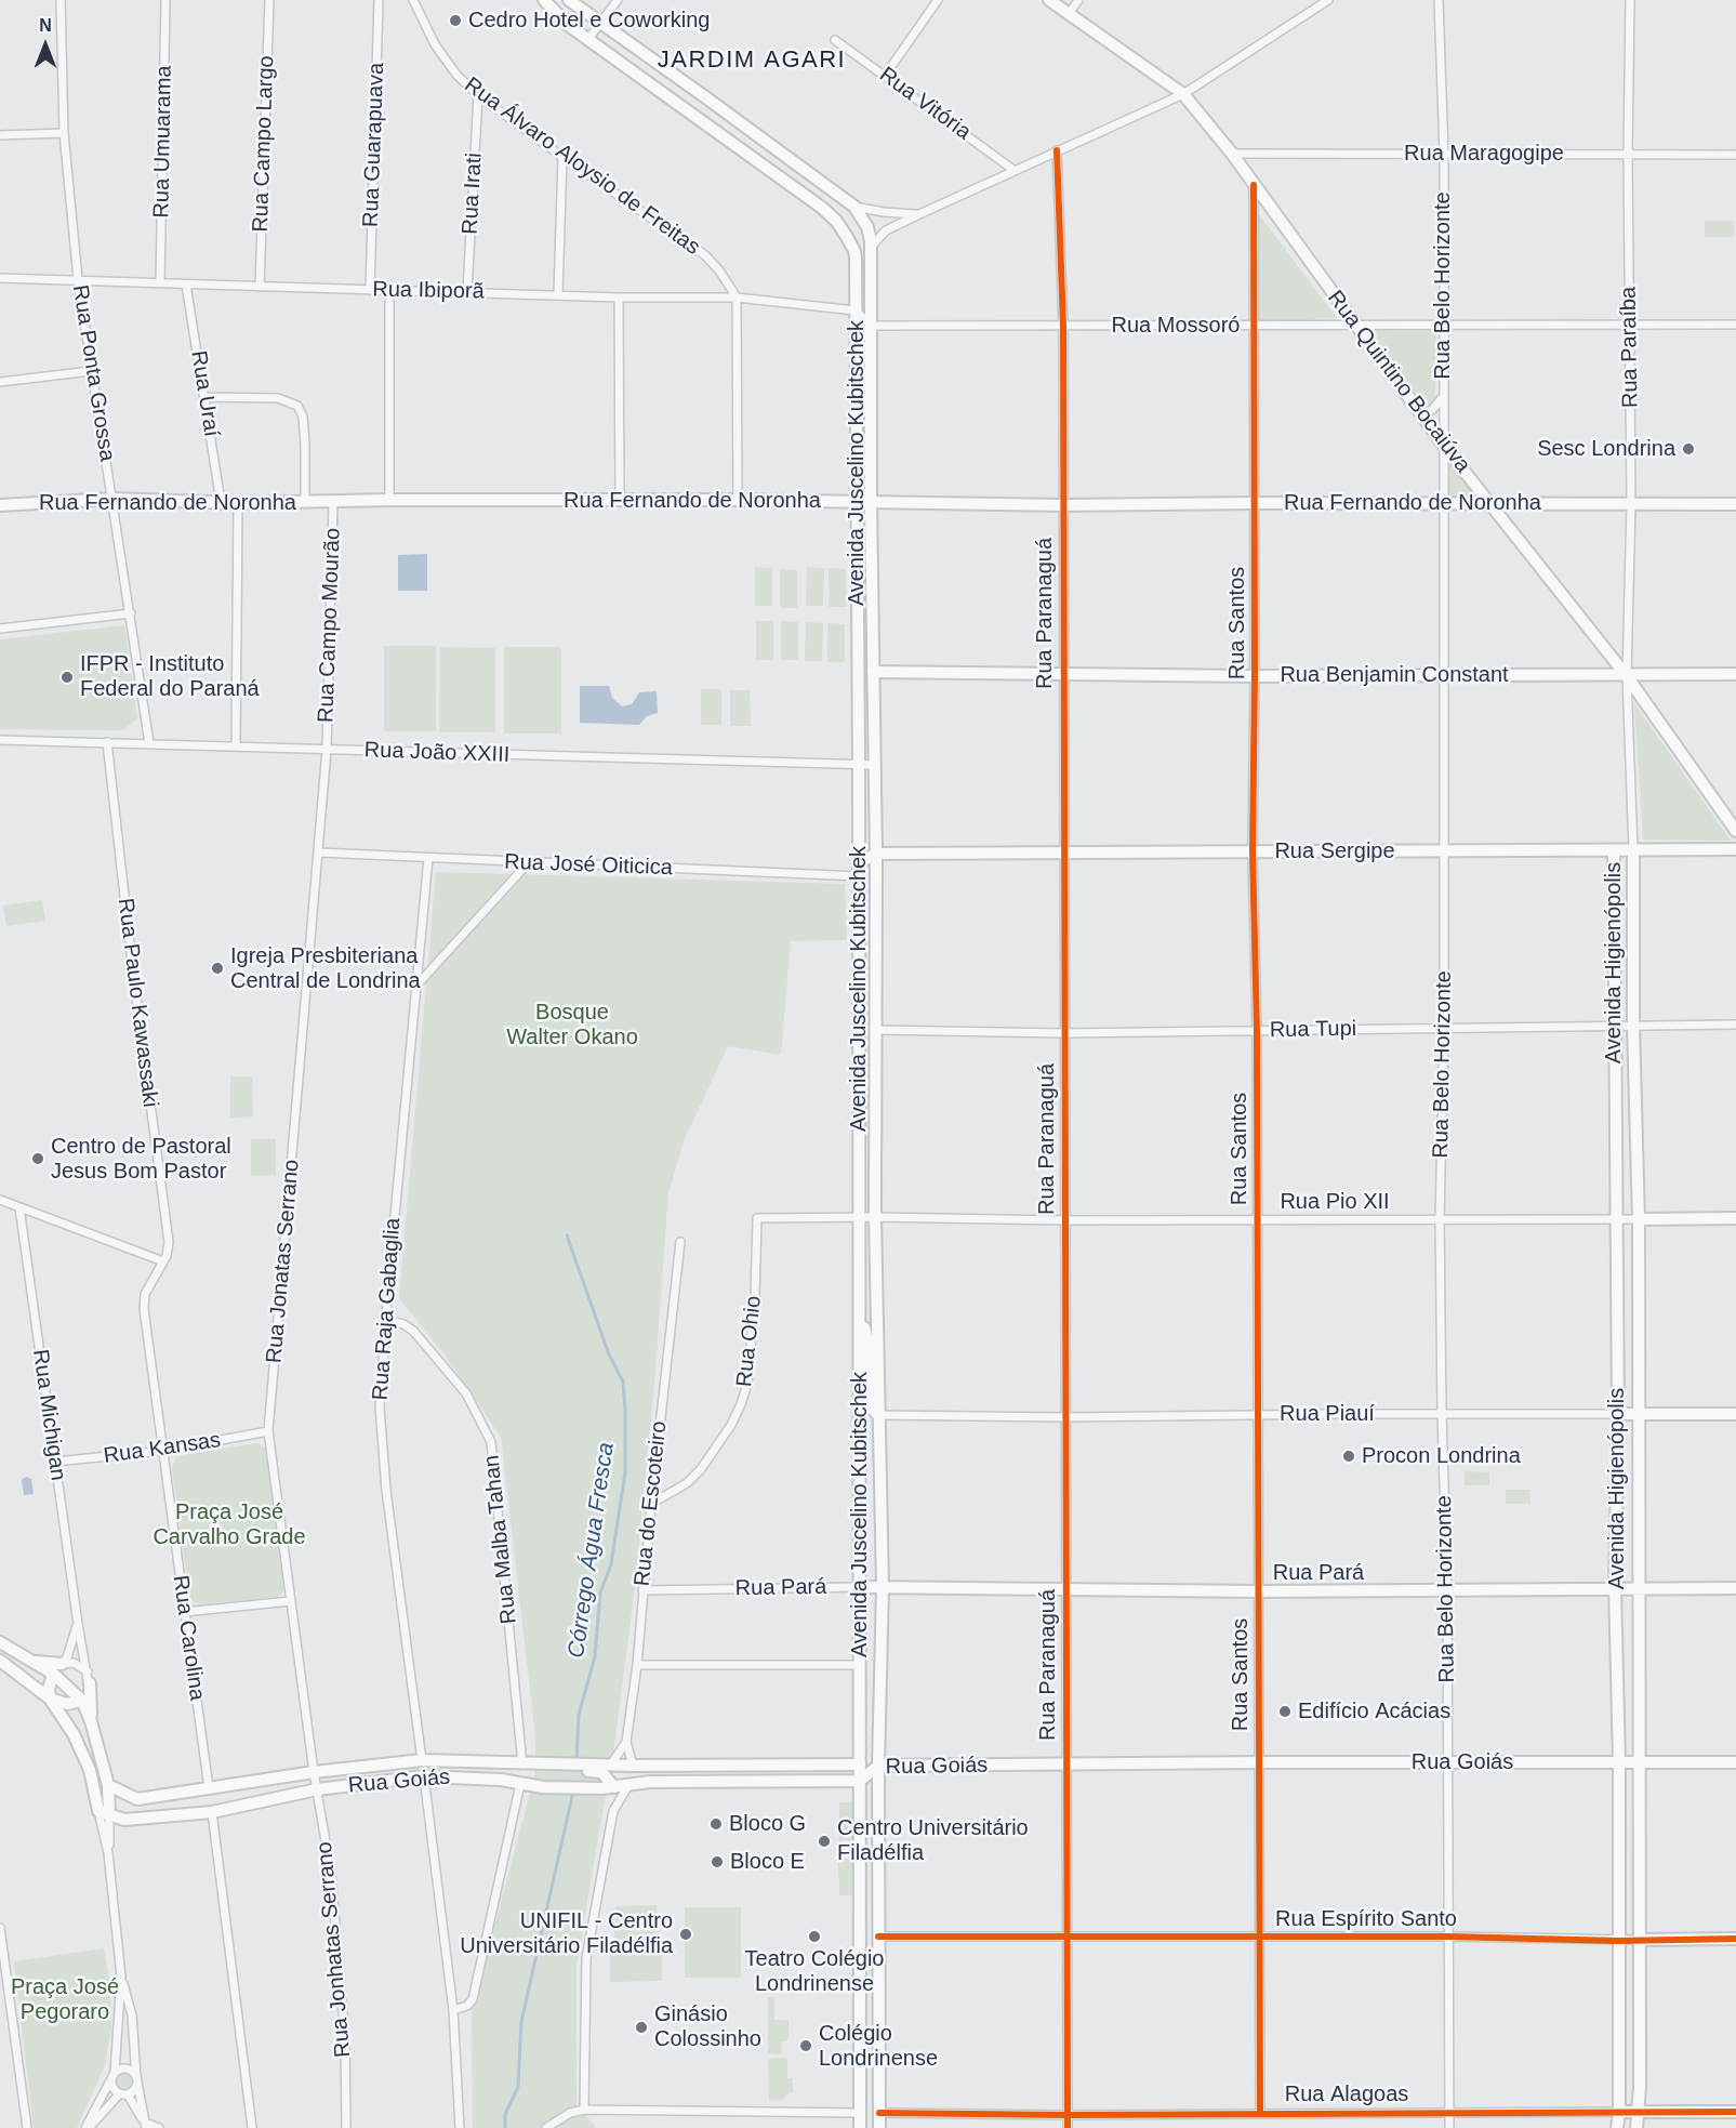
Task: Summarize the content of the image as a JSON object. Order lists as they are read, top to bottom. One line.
{"streets":{"main road":["Rua Quintino Bocaiúva","Avenida Juscelino Kubitschek","Rua Fernando de Noronha","Rua Benjamin Constant","Rua Sergipe","Avenida Higienópolis","Rua Pio XII","Rua Piauí","Rua Pará","Rua Goiás","Rua Espírito Santo","Rua Alagoas"],"street":["Rua Vitória","Rua Umuarama","Rua Campo Largo","Rua Guarapuava","Rua Maragogipe","Rua Álvaro Aloysio de Freitas","Rua Irati","Rua Belo Horizonte","Rua Ibiporã","Rua Mossoró","Rua Paraíba","Rua Ponta Grossa","Rua Uraí","Rua Paranaguá","Rua Santos","Rua Campo Mourão","Rua João XXIII","Rua José Oiticica","Rua Paulo Kawassaki","Rua Tupi","Rua Jonatas Serrano","Rua Raja Gabaglia","Rua Ohio","Rua Michigan","Rua Kansas","Rua do Escoteiro","Rua Malba Tahan","Rua Carolina","Rua Jonhatas Serrano"]},"crossings":[["Rua Umuarama","Rua Ibiporã"],["Rua Campo Largo","Rua Ibiporã"],["Rua Guarapuava","Rua Ibiporã"],["Rua Maragogipe","Rua Belo Horizonte"],["Rua Maragogipe","Rua Paraíba"],["Rua Maragogipe","Rua Quintino Bocaiúva"],["Rua Álvaro Aloysio de Freitas","Rua Irati"],["Rua Álvaro Aloysio de Freitas","Rua Ibiporã"],["Rua Irati","Rua Ibiporã"],["Rua Belo Horizonte","Rua Mossoró"],["Rua Belo Horizonte","Rua Quintino Bocaiúva"],["Rua Belo Horizonte","Rua Fernando de Noronha"],["Rua Belo Horizonte","Rua Benjamin Constant"],["Rua Belo Horizonte","Rua Sergipe"],["Rua Belo Horizonte","Rua Tupi"],["Rua Belo Horizonte","Rua Pio XII"],["Rua Belo Horizonte","Rua Piauí"],["Rua Belo Horizonte","Rua Pará"],["Rua Belo Horizonte","Rua Goiás"],["Rua Belo Horizonte","Rua Espírito Santo"],["Rua Belo Horizonte","Rua Alagoas"],["Rua Ibiporã","Rua Ponta Grossa"],["Rua Ibiporã","Rua Uraí"],["Rua Ibiporã","Avenida Juscelino Kubitschek"],["Rua Mossoró","Rua Paraíba"],["Rua Mossoró","Rua Quintino Bocaiúva"],["Rua Mossoró","Avenida Juscelino Kubitschek"],["Rua Mossoró","Rua Paranaguá"],["Rua Mossoró","Rua Santos"],["Rua Paraíba","Rua Quintino Bocaiúva"],["Rua Paraíba","Rua Fernando de Noronha"],["Rua Paraíba","Rua Benjamin Constant"],["Rua Paraíba","Rua Sergipe"],["Rua Paraíba","Avenida Higienópolis"],["Rua Ponta Grossa","Rua Fernando de Noronha"],["Rua Ponta Grossa","Rua João XXIII"],["Rua Quintino Bocaiúva","Rua Fernando de Noronha"],["Rua Quintino Bocaiúva","Rua Santos"],["Rua Quintino Bocaiúva","Rua Benjamin Constant"],["Rua Uraí","Rua Fernando de Noronha"],["Avenida Juscelino Kubitschek","Rua Fernando de Noronha"],["Avenida Juscelino Kubitschek","Rua Benjamin Constant"],["Avenida Juscelino Kubitschek","Rua João XXIII"],["Avenida Juscelino Kubitschek","Rua Sergipe"],["Avenida Juscelino Kubitschek","Rua José Oiticica"],["Avenida Juscelino Kubitschek","Rua Tupi"],["Avenida Juscelino Kubitschek","Rua Pio XII"],["Avenida Juscelino Kubitschek","Rua Piauí"],["Avenida Juscelino Kubitschek","Rua Pará"],["Avenida Juscelino Kubitschek","Rua Goiás"],["Avenida Juscelino Kubitschek","Rua Espírito Santo"],["Avenida Juscelino Kubitschek","Rua Alagoas"],["Rua Fernando de Noronha","Rua Paranaguá"],["Rua Fernando de Noronha","Rua Santos"],["Rua Fernando de Noronha","Rua Campo Mourão"],["Rua Paranaguá","Rua Benjamin Constant"],["Rua Paranaguá","Rua Sergipe"],["Rua Paranaguá","Rua Tupi"],["Rua Paranaguá","Rua Pio XII"],["Rua Paranaguá","Rua Piauí"],["Rua Paranaguá","Rua Pará"],["Rua Paranaguá","Rua Goiás"],["Rua Paranaguá","Rua Espírito Santo"],["Rua Paranaguá","Rua Alagoas"],["Rua Santos","Rua Benjamin Constant"],["Rua Santos","Rua Sergipe"],["Rua Santos","Rua Tupi"],["Rua Santos","Rua Pio XII"],["Rua Santos","Rua Piauí"],["Rua Santos","Rua Pará"],["Rua Santos","Rua Goiás"],["Rua Santos","Rua Espírito Santo"],["Rua Santos","Rua Alagoas"],["Rua Campo Mourão","Rua João XXIII"],["Rua Campo Mourão","Rua Jonatas Serrano"],["Rua João XXIII","Rua Paulo Kawassaki"],["Rua João XXIII","Rua Jonatas Serrano"],["Rua Sergipe","Avenida Higienópolis"],["Rua José Oiticica","Rua Jonatas Serrano"],["Rua José Oiticica","Rua Raja Gabaglia"],["Avenida Higienópolis","Rua Tupi"],["Avenida Higienópolis","Rua Pio XII"],["Avenida Higienópolis","Rua Piauí"],["Avenida Higienópolis","Rua Pará"],["Avenida Higienópolis","Rua Goiás"],["Avenida Higienópolis","Rua Espírito Santo"],["Avenida Higienópolis","Rua Alagoas"],["Rua Paulo Kawassaki","Rua Carolina"],["Rua Pio XII","Rua Ohio"],["Rua Jonatas Serrano","Rua Kansas"],["Rua Jonatas Serrano","Rua Goiás"],["Rua Jonatas Serrano","Rua Jonhatas Serrano"],["Rua Raja Gabaglia","Rua Malba Tahan"],["Rua Raja Gabaglia","Rua Goiás"],["Rua Ohio","Rua do Escoteiro"],["Rua Michigan","Rua Kansas"],["Rua Kansas","Rua Carolina"],["Rua do Escoteiro","Rua Pará"],["Rua do Escoteiro","Rua Goiás"],["Rua Malba Tahan","Rua Goiás"],["Rua Carolina","Rua Goiás"],["Rua Goiás","Rua Jonhatas Serrano"]],"districts":["JARDIM AGARI"],"water":["Córrego Água Fresca"],"parks":["Bosque Walter Okano","Praça José Carvalho Grade","Praça José Pegoraro"],"places":["Cedro Hotel e Coworking","Sesc Londrina","IFPR - Instituto Federal do Paraná","Igreja Presbiteriana Central de Londrina","Centro de Pastoral Jesus Bom Pastor","Procon Londrina","Edifício Acácias","Bloco G","Centro Universitário Filadélfia","Bloco E","UNIFIL - Centro Universitário Filadélfia","Teatro Colégio Londrinense","Ginásio Colossinho","Colégio Londrinense"],"north":"top"}
